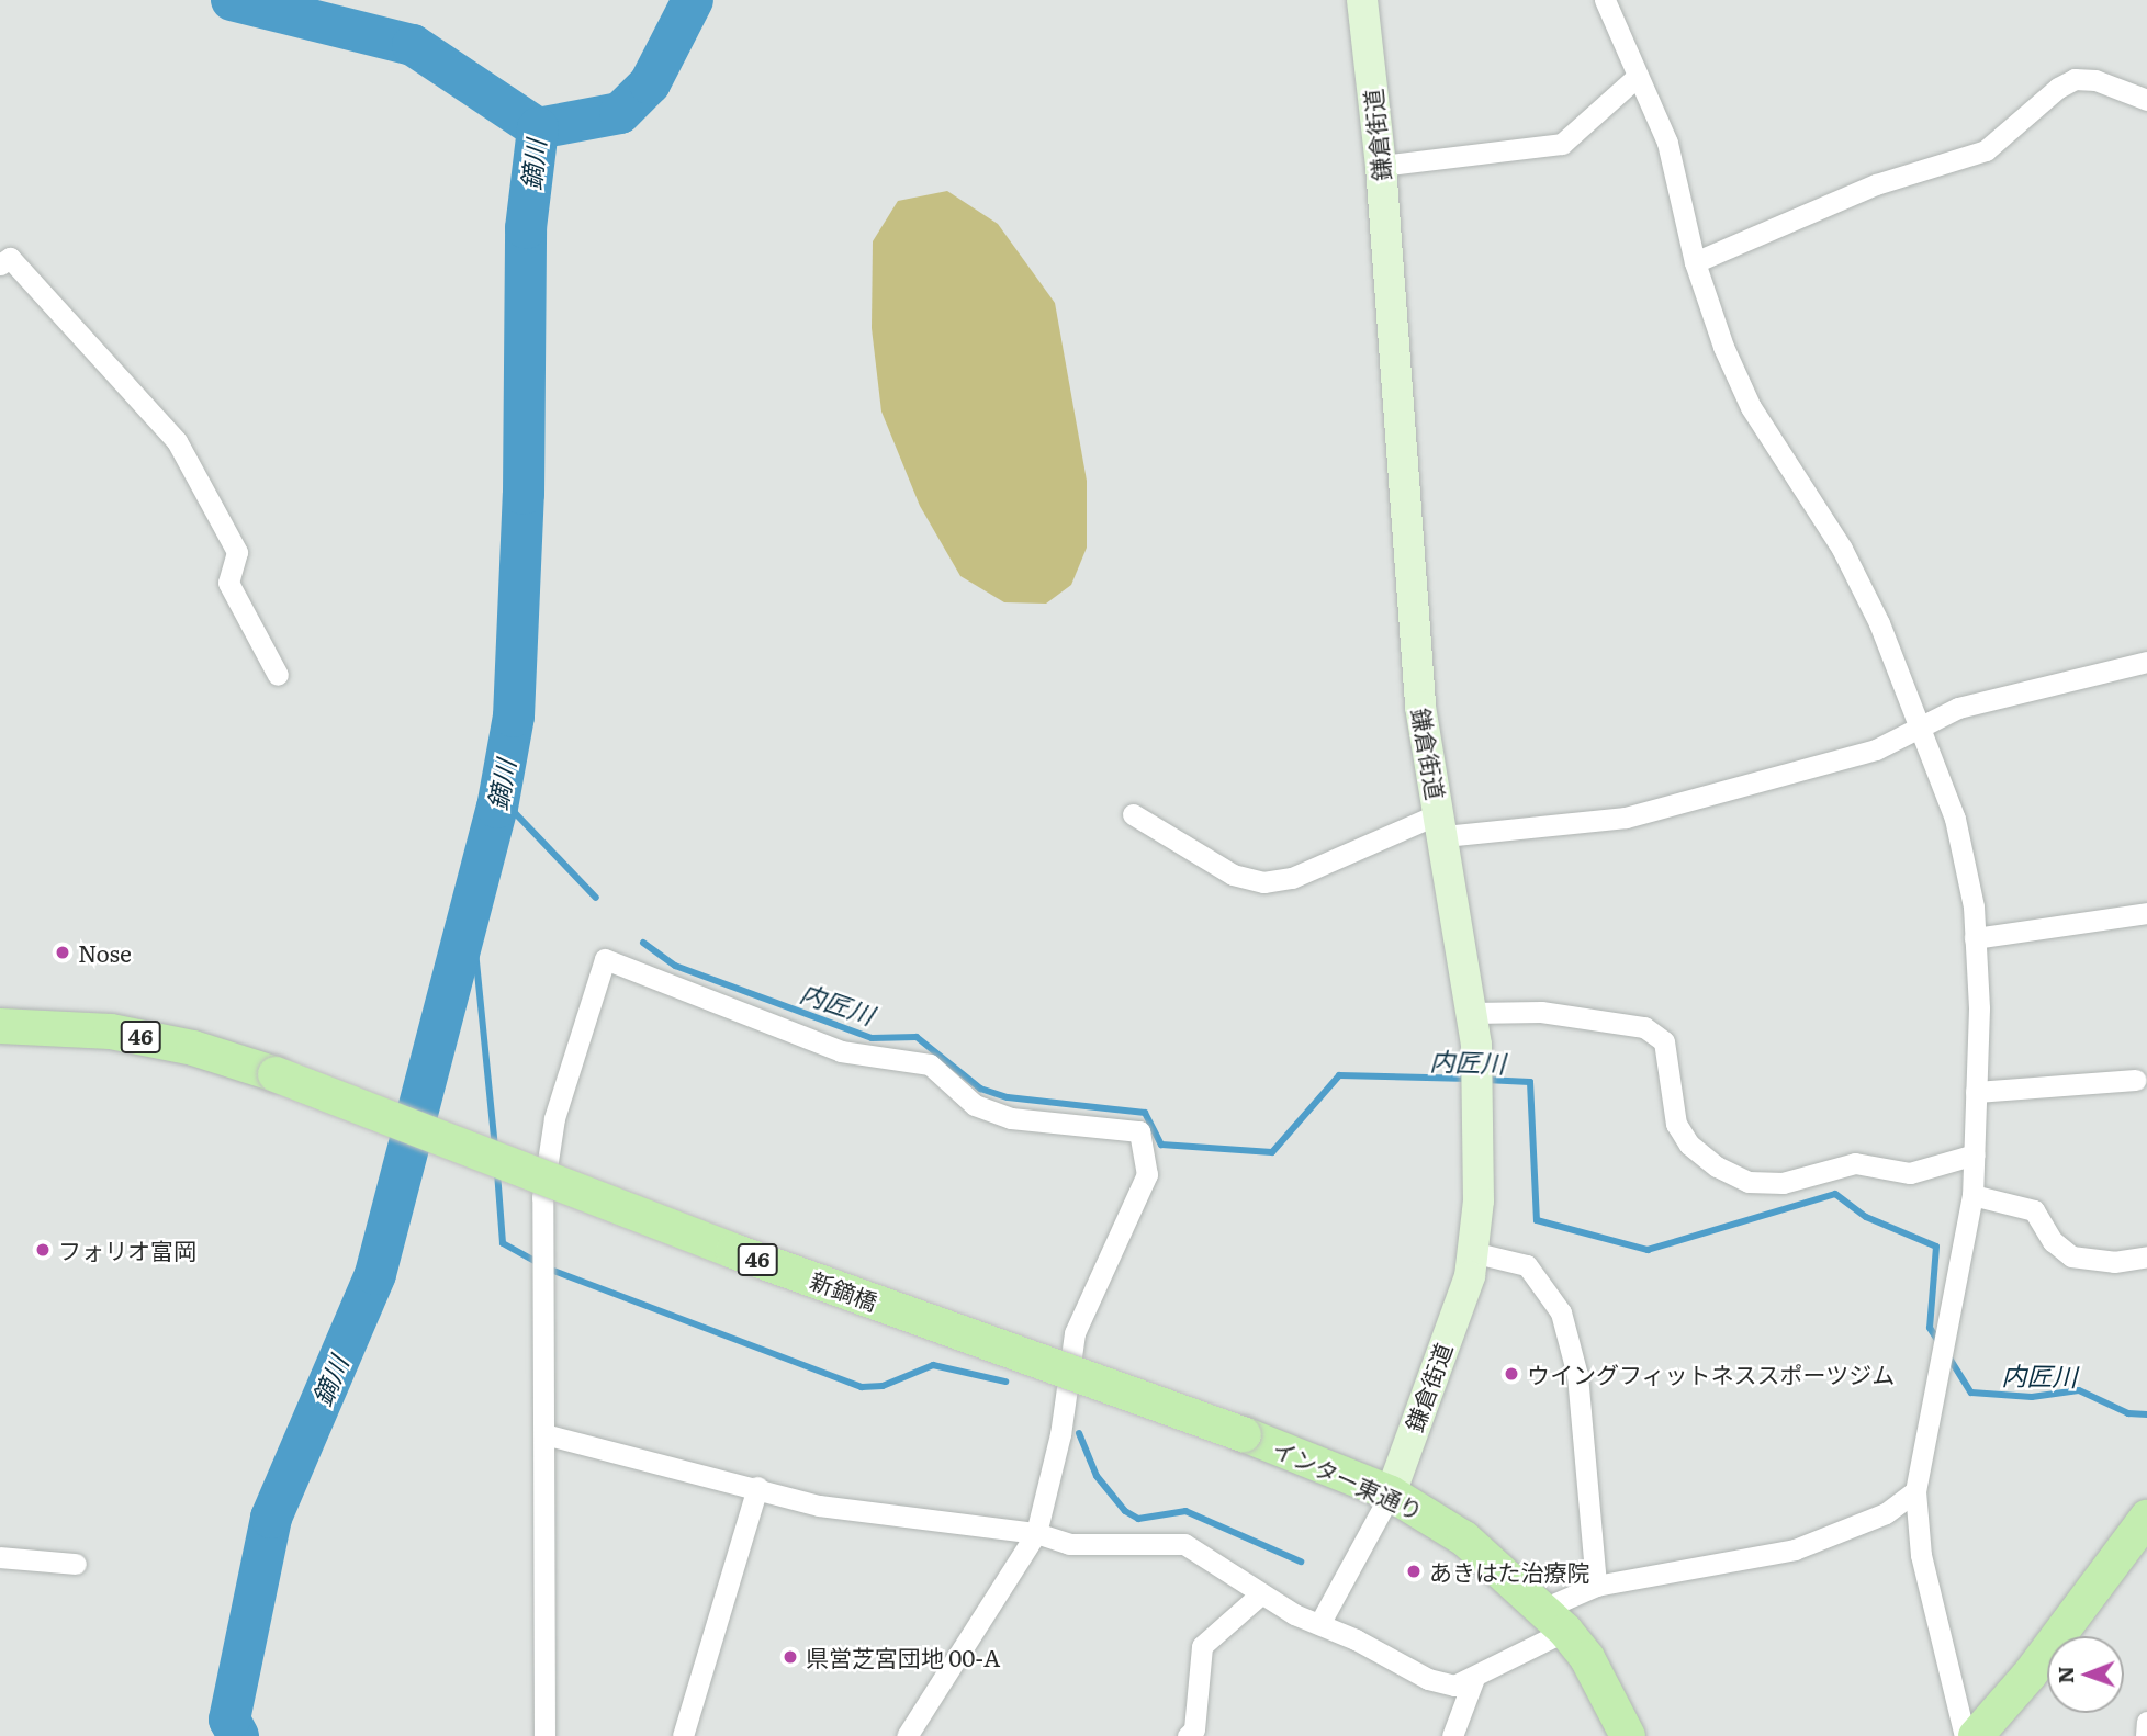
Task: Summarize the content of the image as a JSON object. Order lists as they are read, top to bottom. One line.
{"streets":{"main road":["46","新鏑橋","インター東通り"],"street":["鎌倉街道"]},"crossings":[["鎌倉街道","インター東通り"],["新鏑橋","インター東通り"]],"water":["鏑川","内匠川"],"places":["Nose","フォリオ富岡","ウイングフィットネススポーツジム","あきはた治療院","県営芝宮団地 00-A"],"north":"left"}
